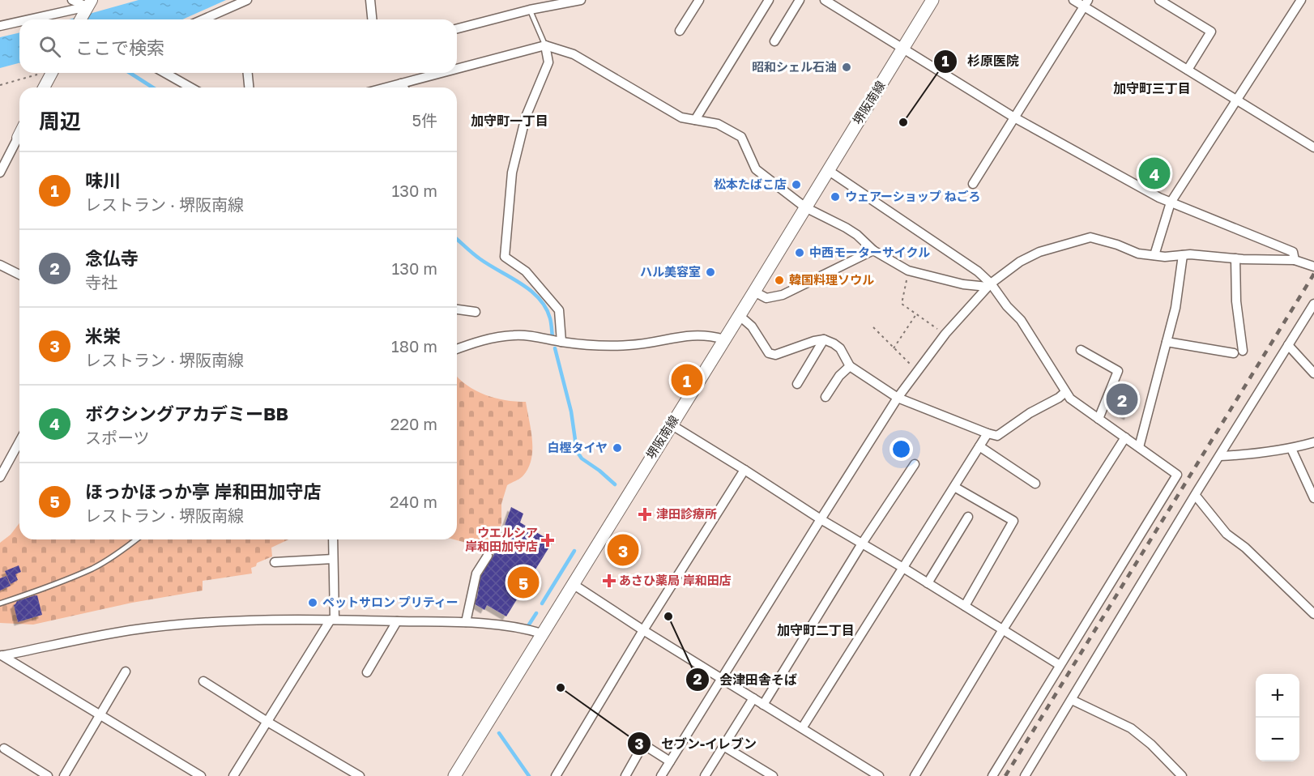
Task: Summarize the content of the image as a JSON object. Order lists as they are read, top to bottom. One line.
{"streets":{"main road":["堺阪南線"]},"districts":["加守町三丁目","加守町一丁目","加守町二丁目"],"places":{"other":["昭和シェル石油","杉原医院","松本たばこ店","ウェアーショップ ねごろ","中西モーターサイクル","ハル美容室","韓国料理ソウル","白樫タイヤ","ペットサロン プリティー","会津田舎そば","セブン-イレブン"],"health":["津田診療所","ウエルシア 岸和田加守店","あさひ薬局 岸和田店"]},"page":{"search":"ここで検索","heading":["周辺","5件"],"list":[{"mark":"1","name":"味川","note":"レストラン · 堺阪南線","value":"130 m"},{"mark":"2","name":"念仏寺","note":"寺社","value":"130 m"},{"mark":"3","name":"米栄","note":"レストラン · 堺阪南線","value":"180 m"},{"mark":"4","name":"ボクシングアカデミーBB","note":"スポーツ","value":"220 m"},{"mark":"5","name":"ほっかほっか亭 岸和田加守店","note":"レストラン · 堺阪南線","value":"240 m"}],"pins":["4","1","2","3","5"],"map_buttons":["+","−"]}}
